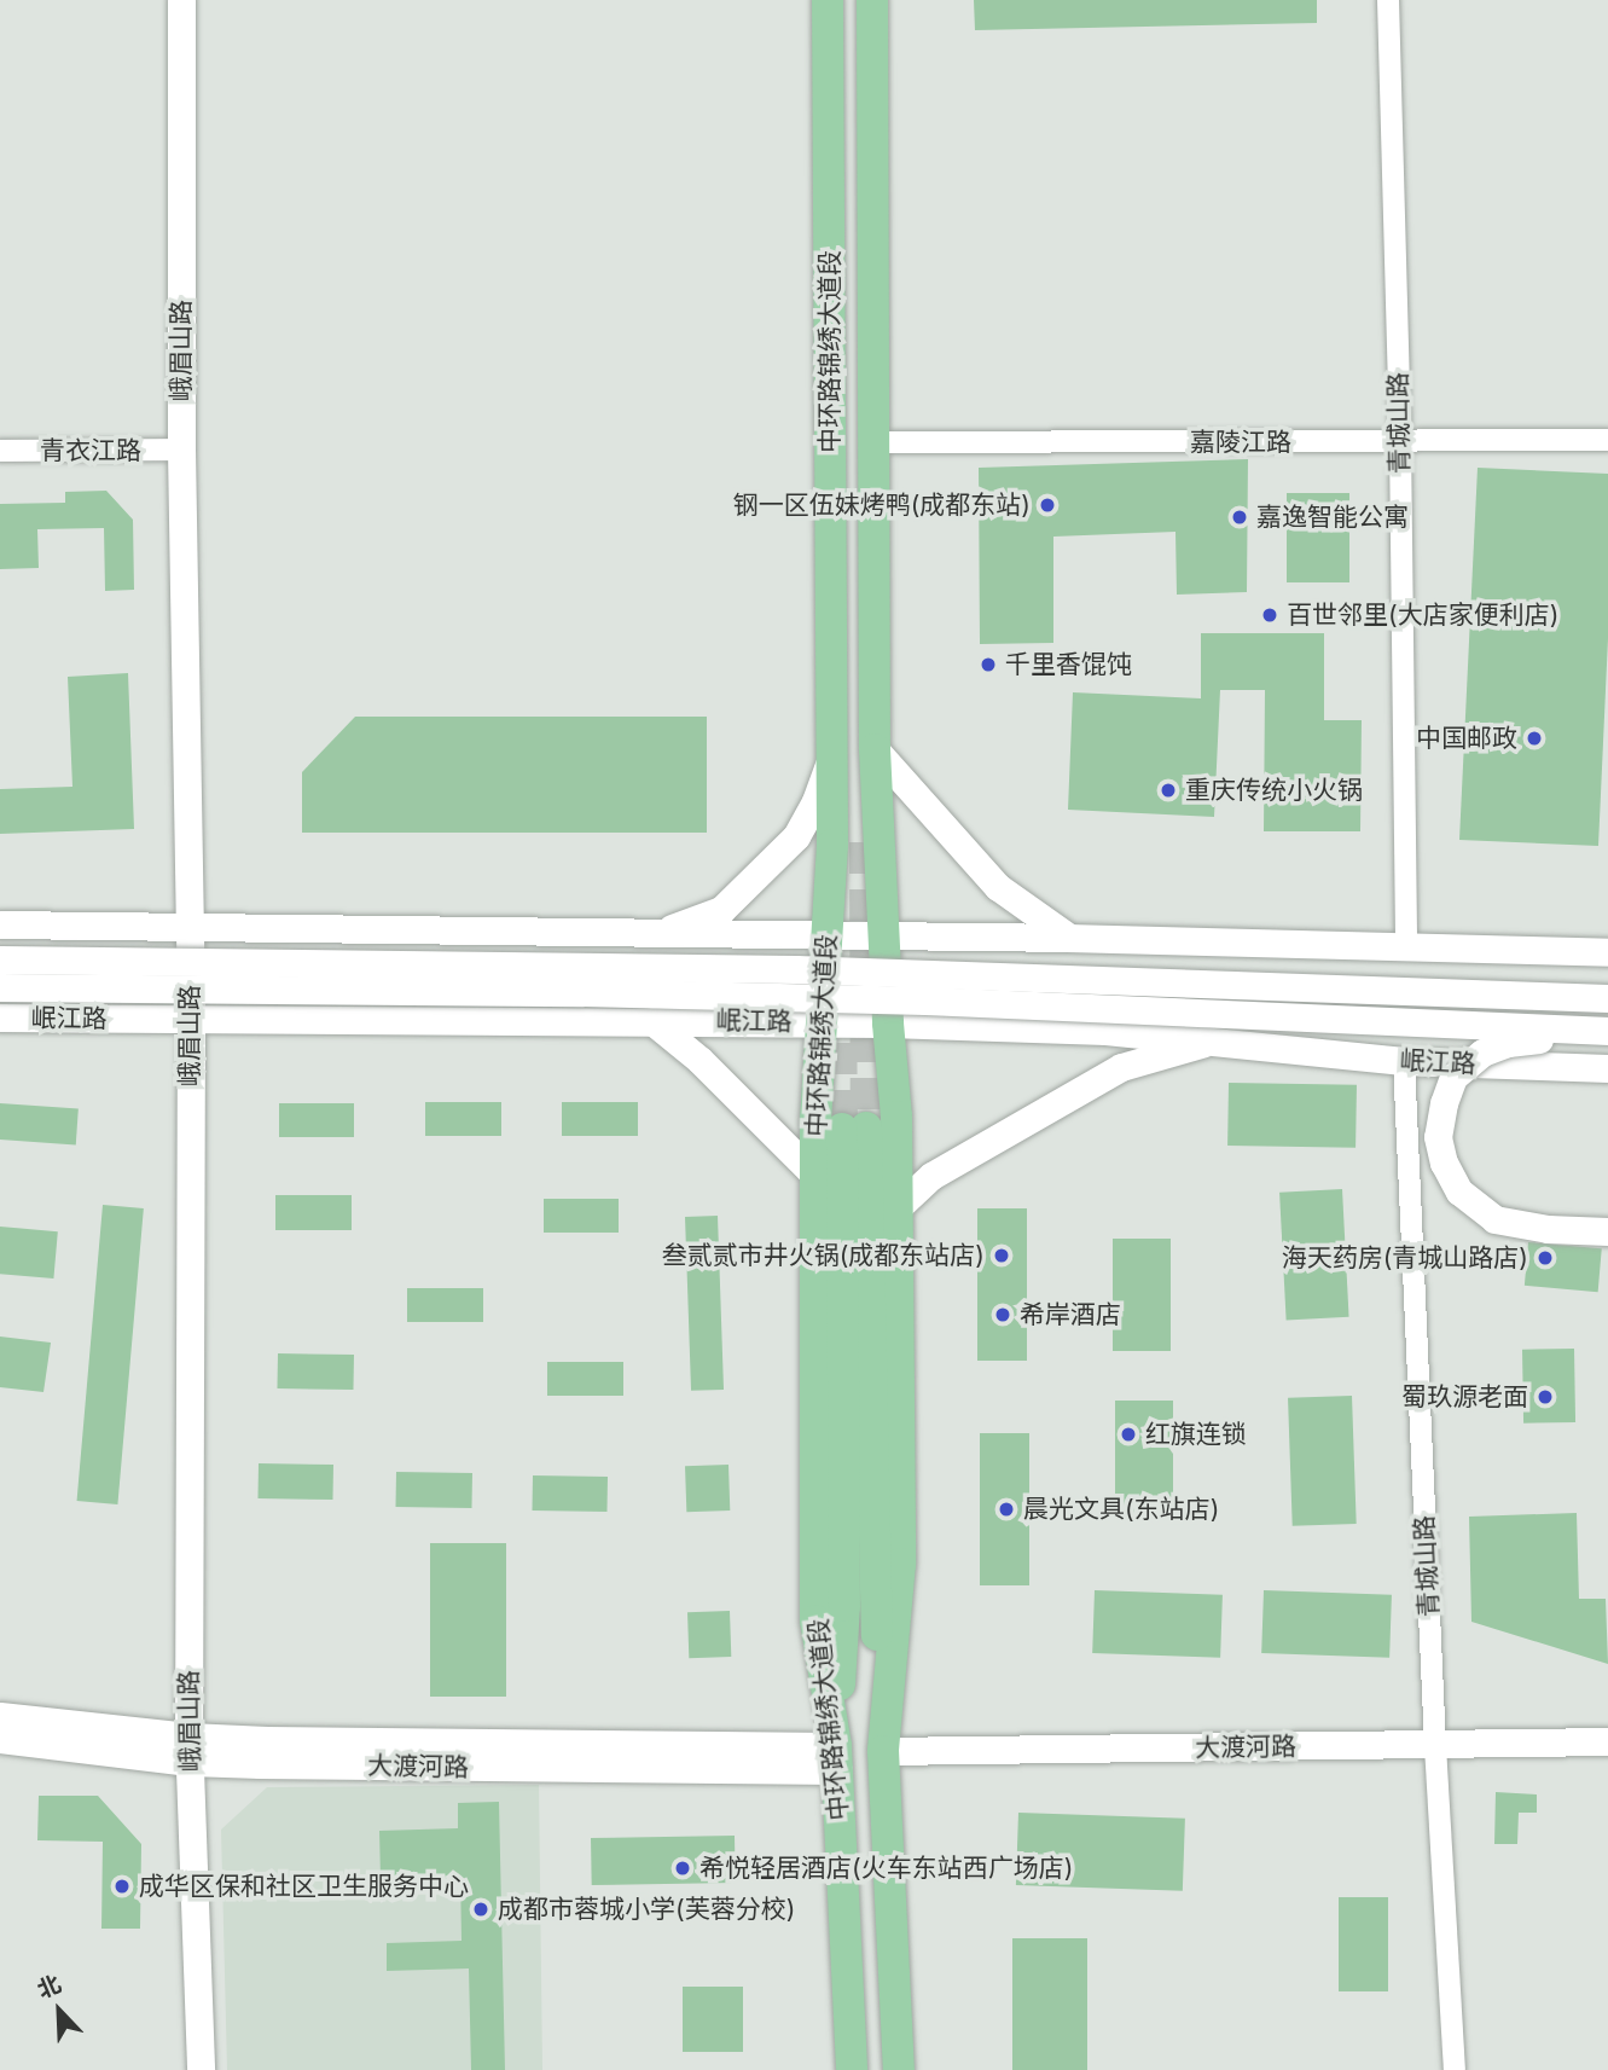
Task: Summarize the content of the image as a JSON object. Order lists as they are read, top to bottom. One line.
{"streets":{"main road":["峨眉山路","中环路锦绣大道段","岷江路","大渡河路"],"street":["青城山路","嘉陵江路","青衣江路"]},"crossings":[["峨眉山路","青衣江路"],["峨眉山路","岷江路"],["峨眉山路","大渡河路"],["中环路锦绣大道段","嘉陵江路"],["中环路锦绣大道段","岷江路"],["中环路锦绣大道段","大渡河路"],["青城山路","嘉陵江路"],["青城山路","岷江路"],["青城山路","大渡河路"]],"places":["钢一区伍妹烤鸭(成都东站)","嘉逸智能公寓","百世邻里(大店家便利店)","千里香馄饨","中国邮政","重庆传统小火锅","叁贰贰市井火锅(成都东站店)","海天药房(青城山路店)","希岸酒店","蜀玖源老面","红旗连锁","晨光文具(东站店)","希悦轻居酒店(火车东站西广场店)","成华区保和社区卫生服务中心","成都市蓉城小学(芙蓉分校)"],"north":"top left"}
